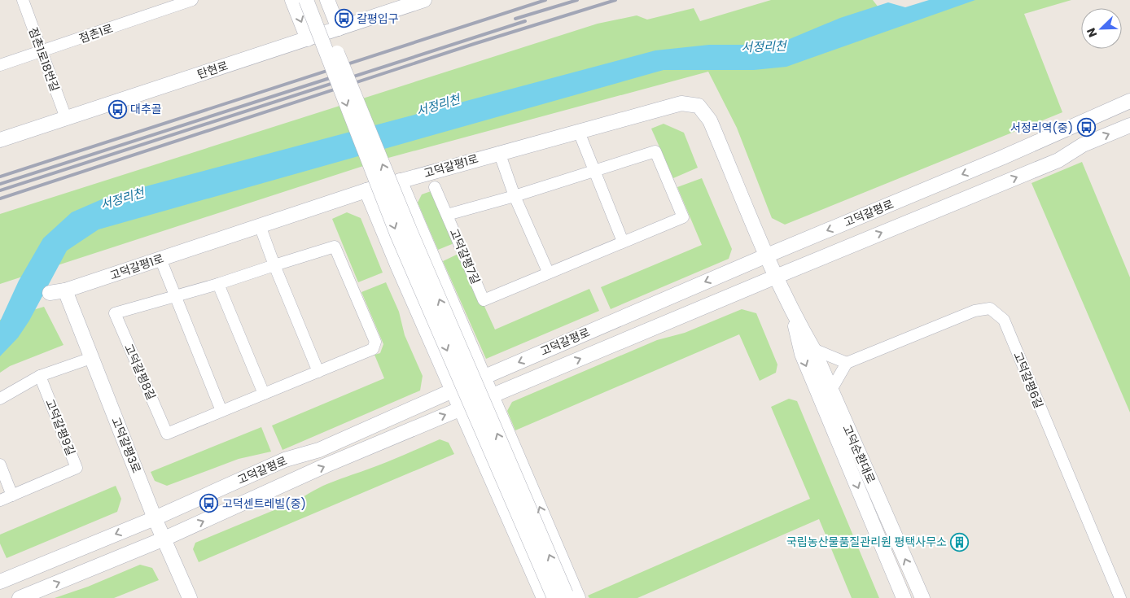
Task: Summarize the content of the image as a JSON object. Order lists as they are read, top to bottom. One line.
{"streets":{"street":["점촌1로","점촌1로18번길","탄현로","고덕갈평1로","고덕갈평로","고덕갈평7길","고덕갈평8길","고덕갈평6길","고덕갈평9길","고덕갈평3로","고덕순환대로"]},"crossings":[["점촌1로","점촌1로18번길"],["점촌1로18번길","탄현로"],["고덕갈평1로","고덕갈평로"],["고덕갈평1로","고덕갈평3로"],["고덕갈평1로","고덕순환대로"],["고덕갈평로","고덕갈평3로"],["고덕갈평로","고덕순환대로"]],"water":["서정리천"],"places":{"bus stop":["갈평입구","대추골","서정리역(중)","고덕센트레빌(중)"],"building":["국립농산물품질관리원 평택사무소"]},"north":"bottom left"}
